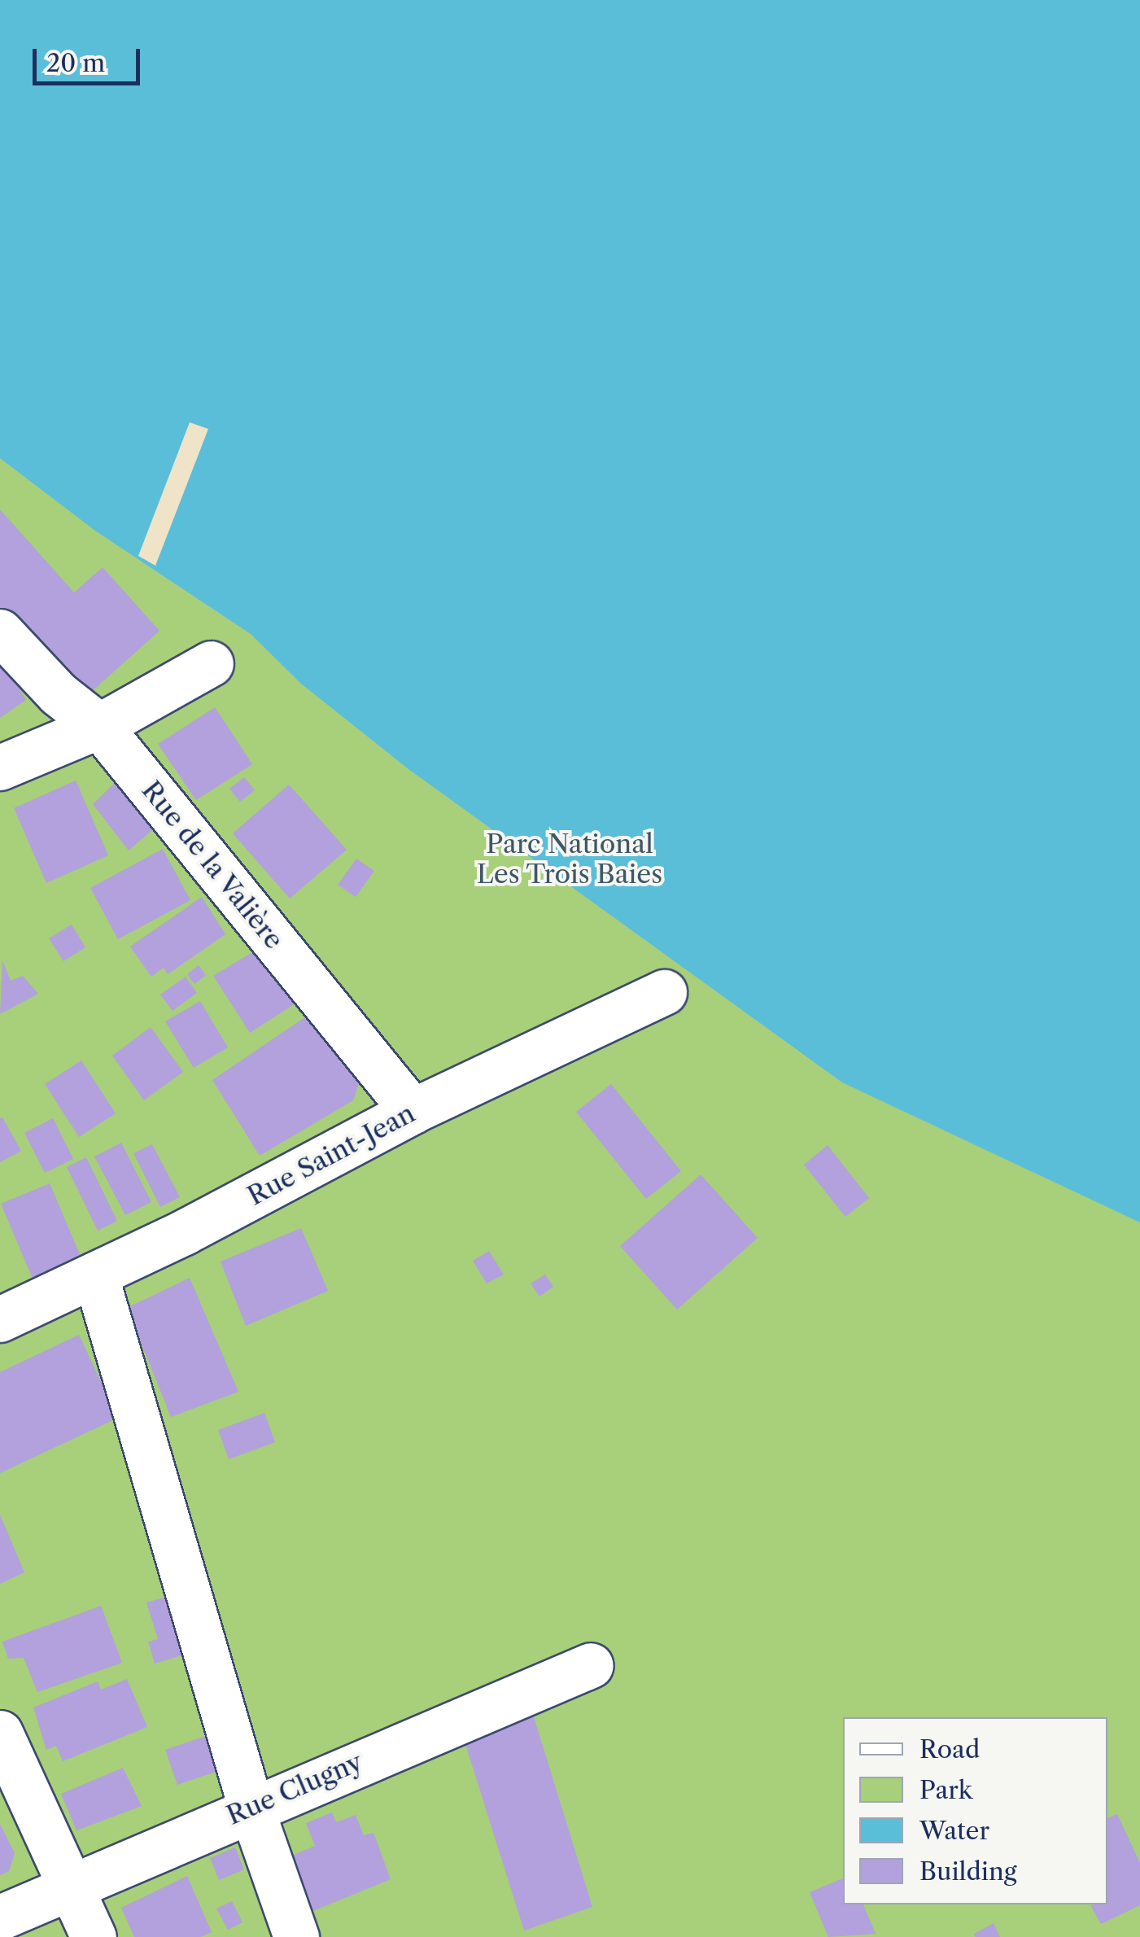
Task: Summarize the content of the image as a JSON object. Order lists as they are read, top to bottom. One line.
{"streets":{"street":["Rue de la Valière","Rue Saint-Jean","Rue Clugny"]},"crossings":[["Rue de la Valière","Rue Saint-Jean"]],"parks":["Parc National Les Trois Baies"],"legend":["Road","Park","Water","Building"],"scale_bar":"20 m"}
